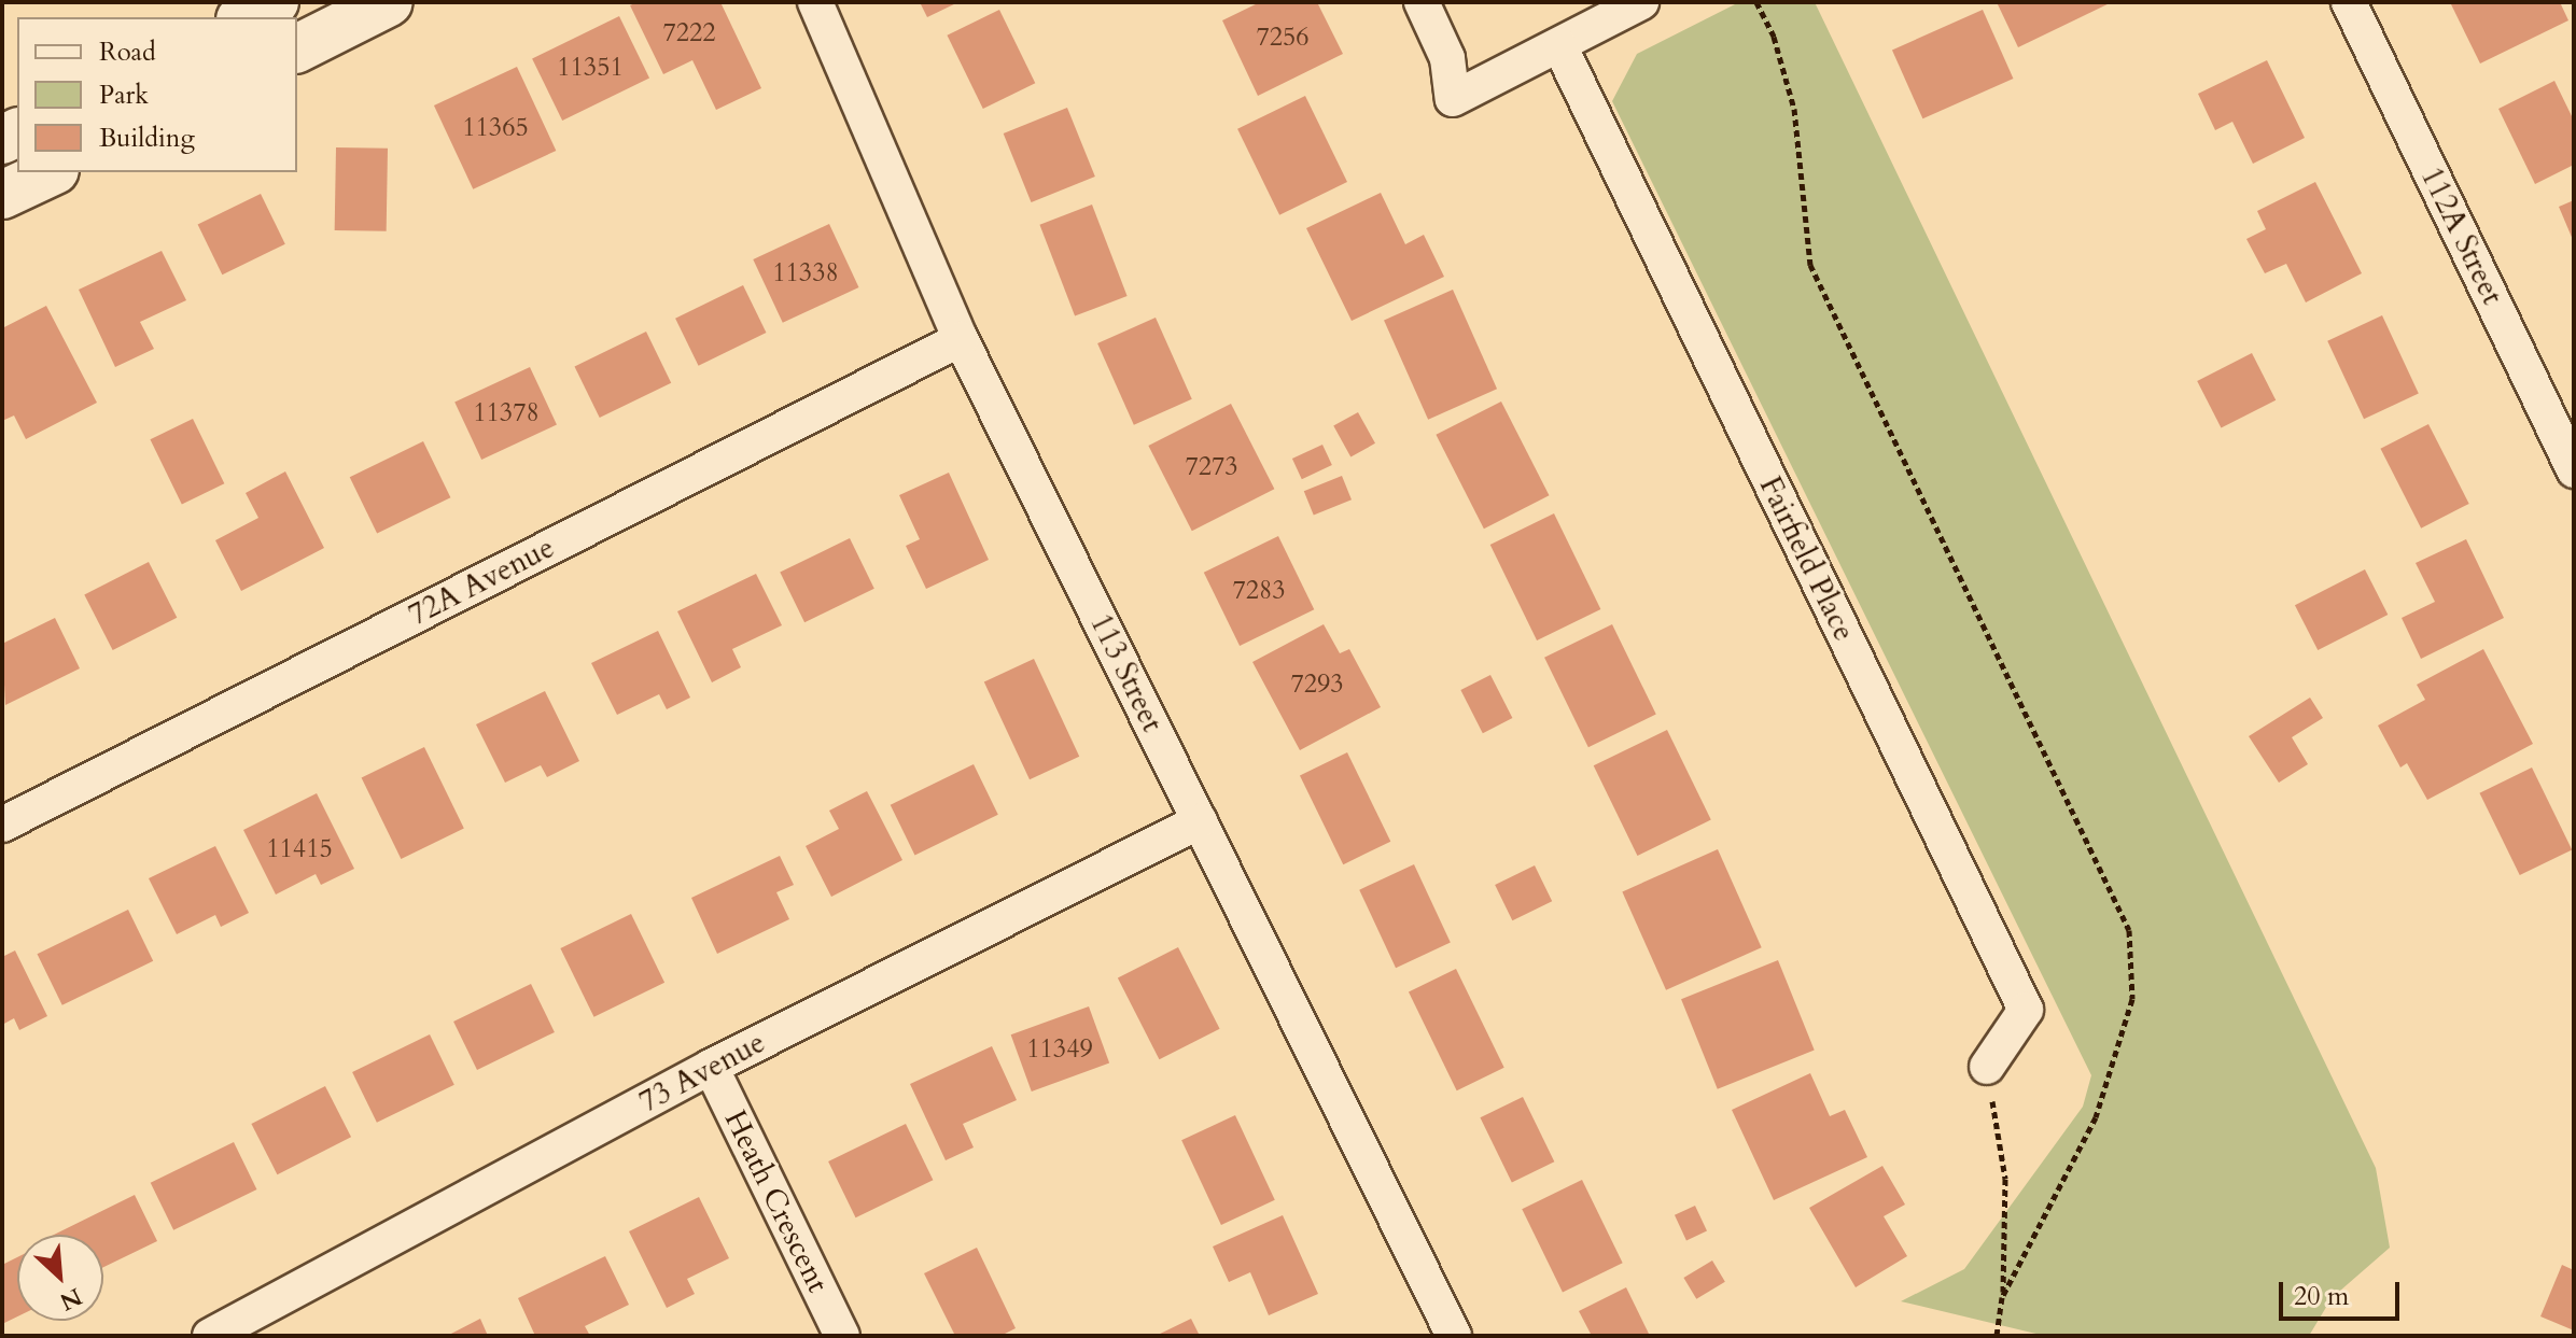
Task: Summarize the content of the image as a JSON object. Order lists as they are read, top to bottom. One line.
{"streets":{"street":["112A Street","Fairfield Place","72A Avenue","113 Street","73 Avenue","Heath Crescent"]},"crossings":[["72A Avenue","113 Street"],["113 Street","73 Avenue"],["73 Avenue","Heath Crescent"]],"house_numbers":["7222","7256","11351","11365","11338","11378","7273","7283","7293","11415","11349"],"legend":["Road","Park","Building"],"scale_bar":"20 m","north":"bottom right"}
